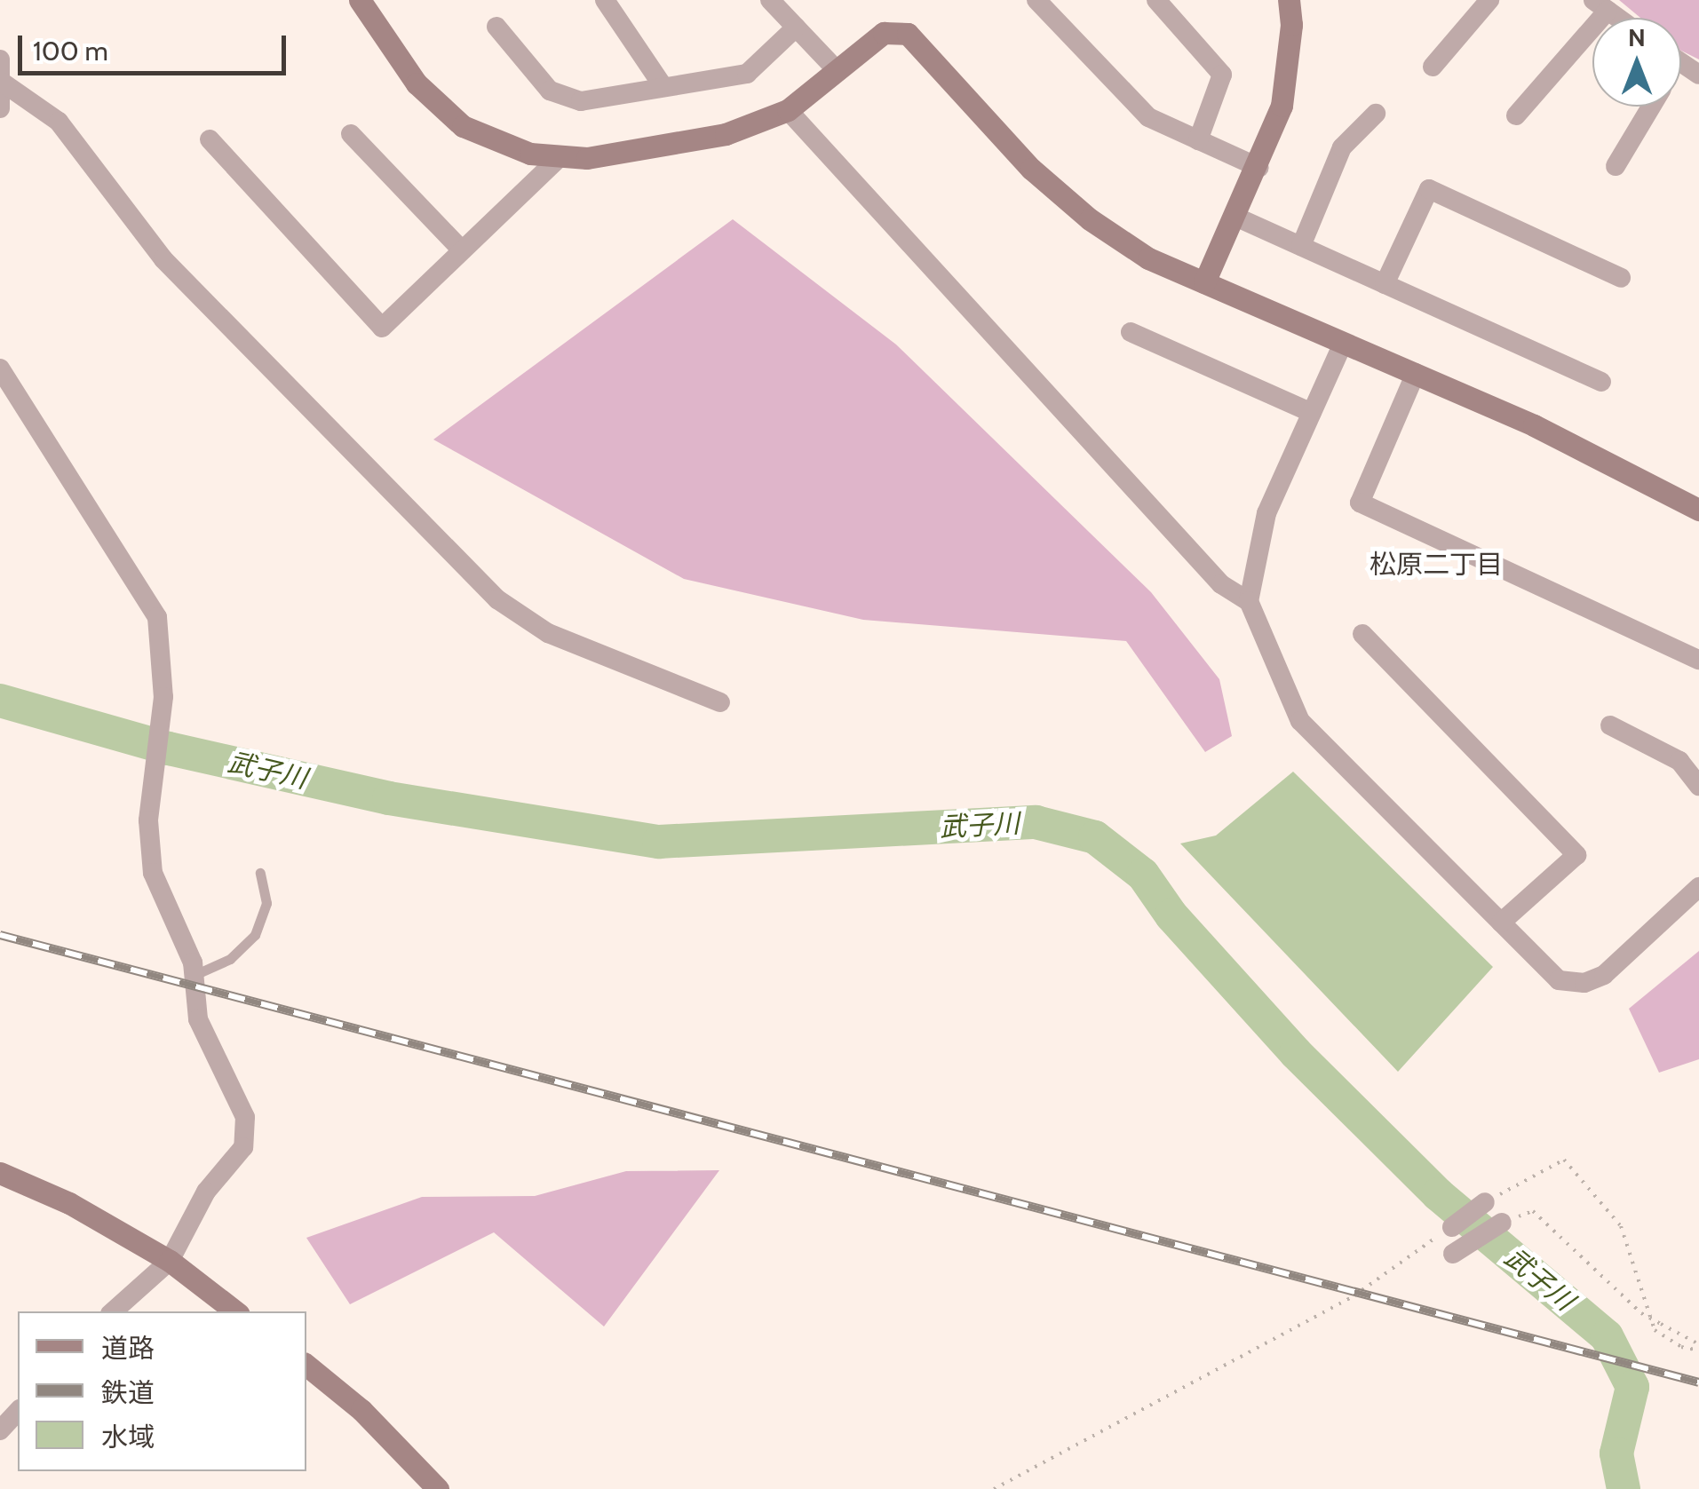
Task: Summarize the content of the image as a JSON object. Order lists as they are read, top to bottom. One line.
{"districts":["松原二丁目"],"water":["武子川"],"legend":["道路","鉄道","水域"],"scale_bar":"100 m","north":"top"}
